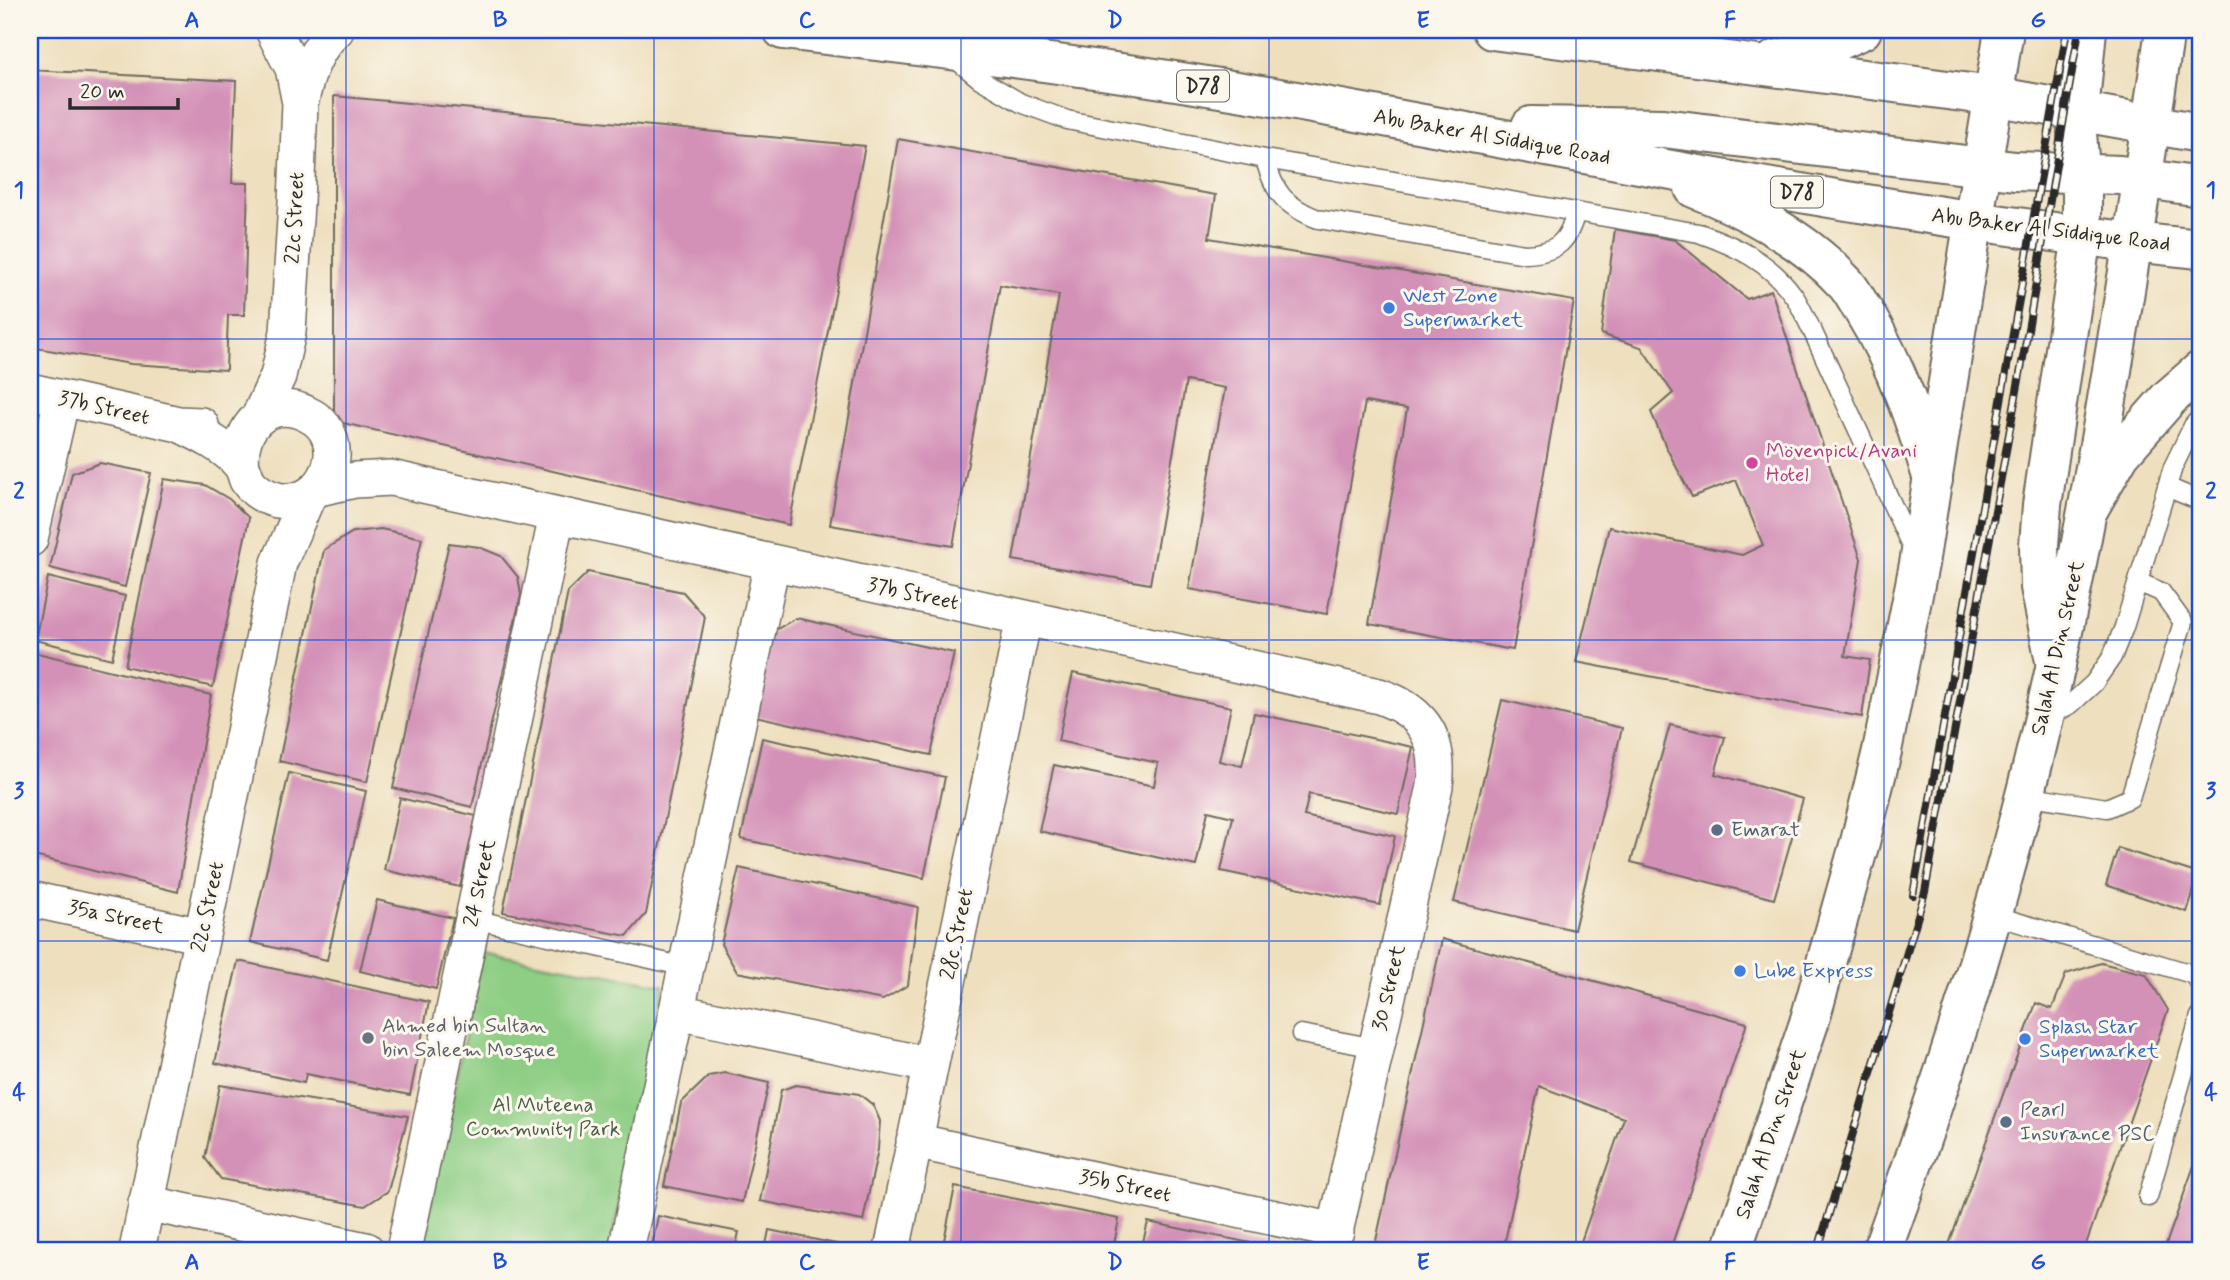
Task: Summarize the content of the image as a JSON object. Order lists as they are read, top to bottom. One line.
{"streets":{"main road":["D78","Abu Baker Al Siddique Road","Salah Al Din Street"],"street":["22c Street","37b Street","24 Street","35a Street","28c Street","30 Street","35b Street"]},"crossings":[["Abu Baker Al Siddique Road","Salah Al Din Street"],["22c Street","37b Street"],["22c Street","35a Street"],["37b Street","24 Street"],["37b Street","28c Street"],["37b Street","30 Street"],["28c Street","35b Street"],["30 Street","35b Street"]],"parks":["Al Muteena Community Park"],"places":["West Zone Supermarket","Mövenpick/Avani Hotel","Emarat","Lube Express","Ahmed bin Sultan bin Saleem Mosque","Splash Star Supermarket","Pearl Insurance PSC"],"scale_bar":"20 m","grid":{"columns":["A","B","C","D","E","F","G"],"rows":["1","2","3","4"]}}
